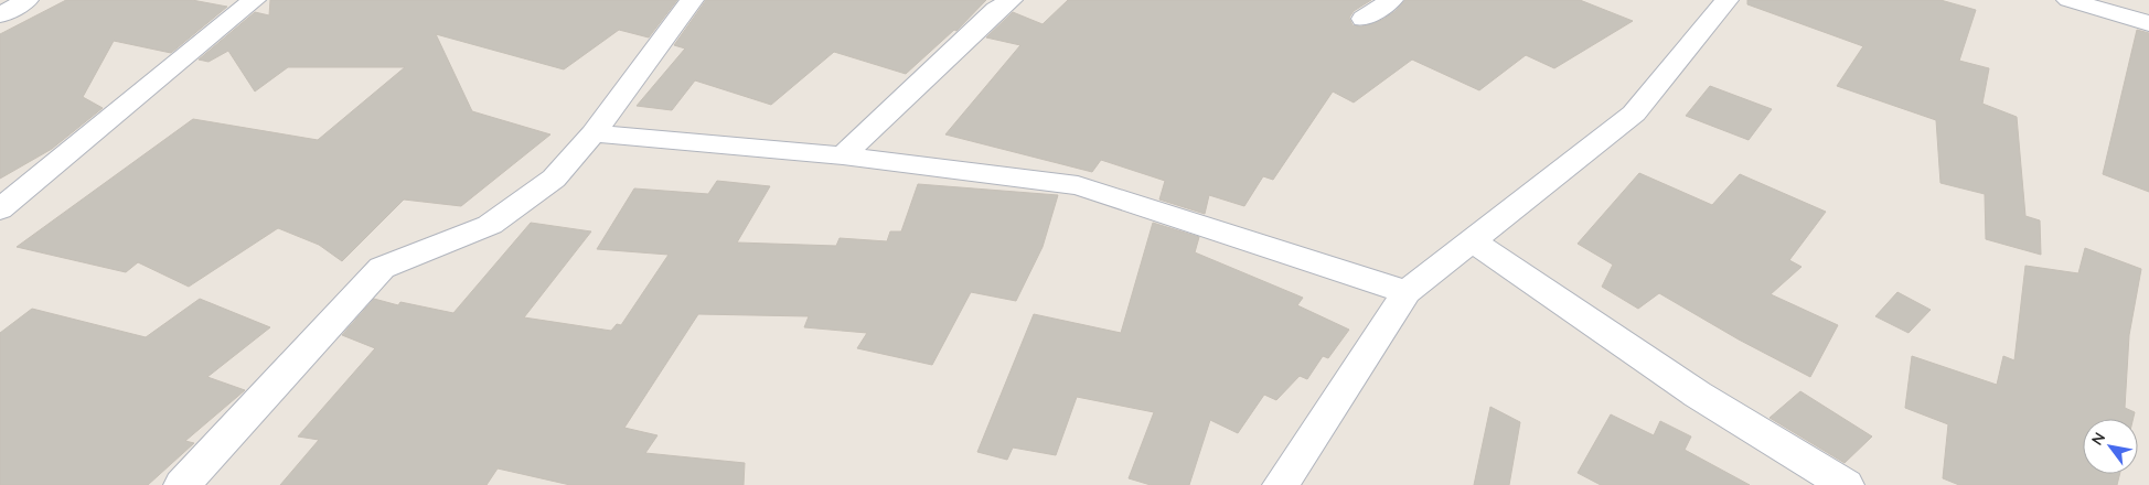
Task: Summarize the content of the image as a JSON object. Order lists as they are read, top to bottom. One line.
{"north":"top left"}
